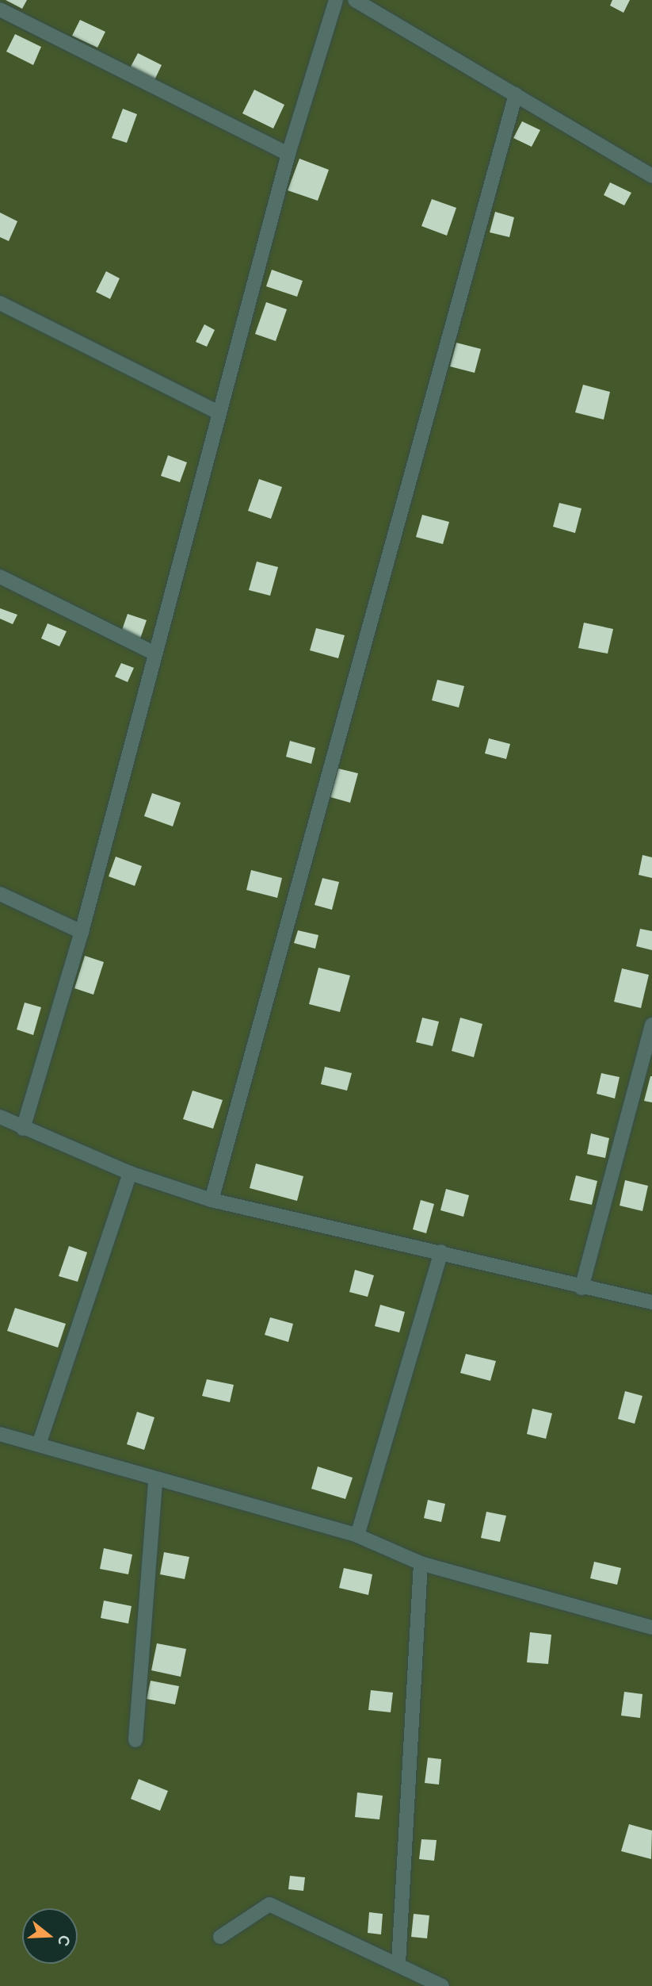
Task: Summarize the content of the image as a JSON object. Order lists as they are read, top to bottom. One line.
{"north":"right"}
